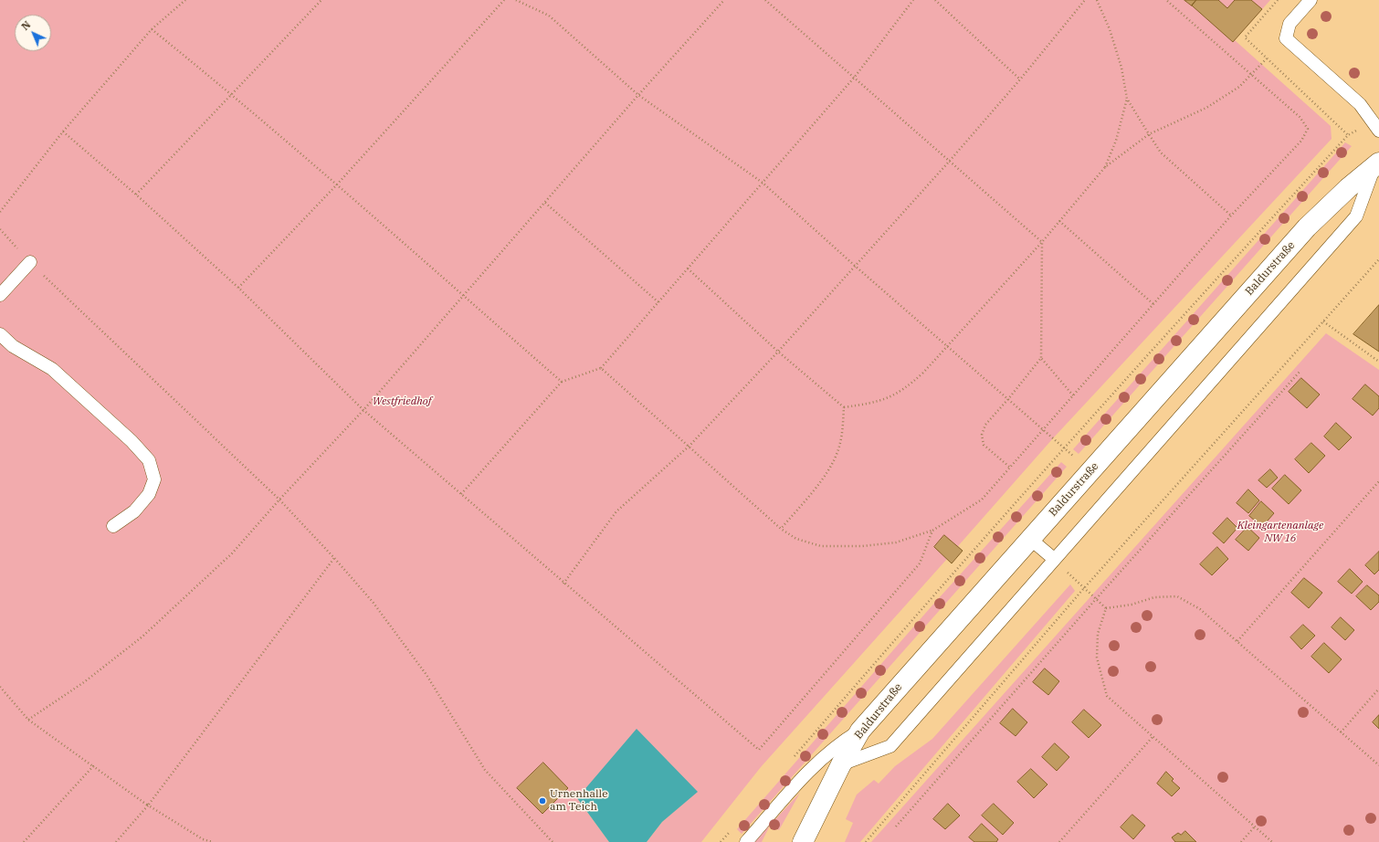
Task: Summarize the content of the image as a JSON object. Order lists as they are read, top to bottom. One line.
{"streets":{"street":["Baldurstraße"]},"parks":["Westfriedhof","Kleingartenanlage NW 16"],"places":["Urnenhalle am Teich"],"north":"top left"}
